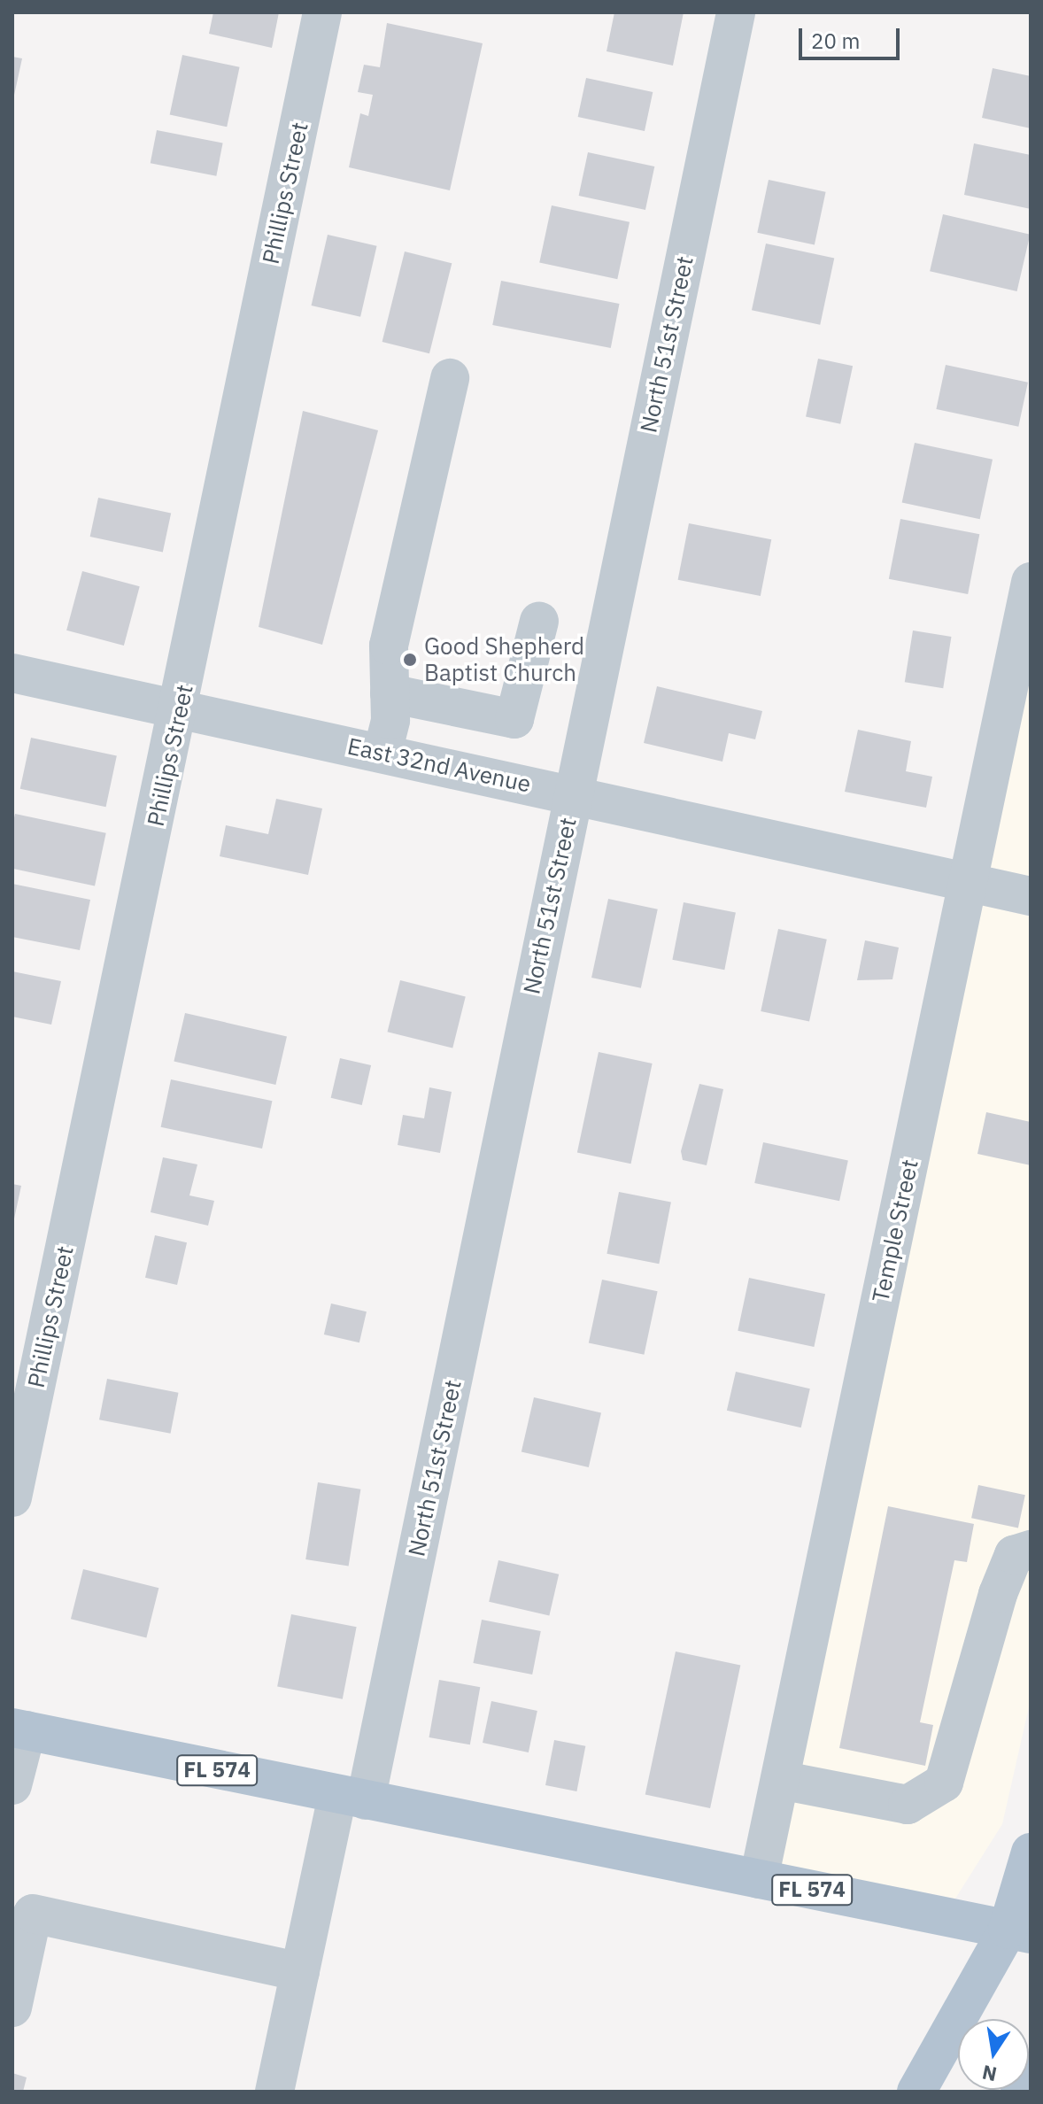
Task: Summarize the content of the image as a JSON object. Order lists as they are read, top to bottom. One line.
{"streets":{"main road":["FL 574"],"street":["Phillips Street","North 51st Street","East 32nd Avenue","Temple Street"]},"crossings":[["Phillips Street","East 32nd Avenue"],["North 51st Street","East 32nd Avenue"],["North 51st Street","FL 574"],["East 32nd Avenue","Temple Street"],["Temple Street","FL 574"]],"places":["Good Shepherd Baptist Church"],"scale_bar":"20 m","north":"bottom"}
